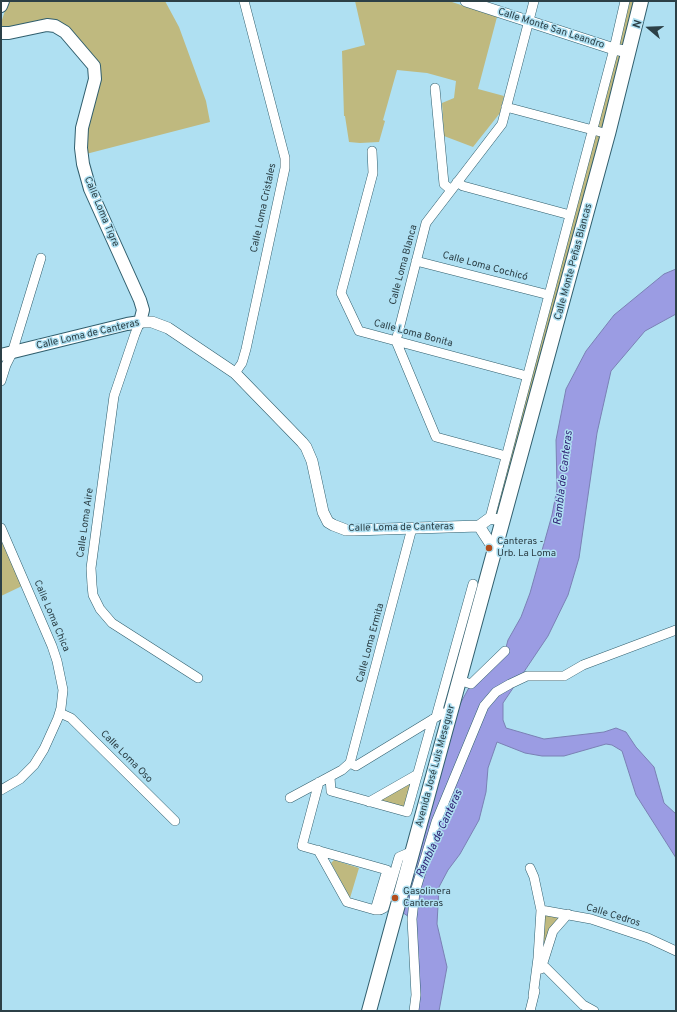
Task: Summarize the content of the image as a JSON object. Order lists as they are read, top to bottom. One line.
{"streets":{"main road":["Calle Loma Tigre","Calle Monte Peñas Blancas","Calle Loma de Canteras","Avenida José Luis Meseguer"],"street":["Calle Monte San Leandro","Calle Loma Cristales","Calle Loma Blanca","Calle Loma Cochicó","Calle Loma Bonita","Calle Loma Aire","Calle Loma Chica","Calle Loma Ermita","Calle Loma Oso","Calle Cedros"]},"crossings":[["Calle Monte San Leandro","Calle Monte Peñas Blancas"],["Calle Monte San Leandro","Calle Loma Blanca"],["Calle Loma Cristales","Calle Loma de Canteras"],["Calle Loma Tigre","Calle Loma de Canteras"],["Calle Loma Tigre","Calle Loma Aire"],["Calle Monte Peñas Blancas","Calle Loma Cochicó"],["Calle Monte Peñas Blancas","Calle Loma Bonita"],["Calle Monte Peñas Blancas","Avenida José Luis Meseguer"],["Calle Loma Blanca","Calle Loma Cochicó"],["Calle Loma Blanca","Calle Loma Bonita"],["Calle Loma de Canteras","Calle Loma Aire"],["Calle Loma de Canteras","Calle Loma Ermita"],["Calle Loma Chica","Calle Loma Oso"]],"water":["Rambla de Canteras"],"places":["Canteras - Urb. La Loma","Gasolinera Canteras"],"north":"left"}
